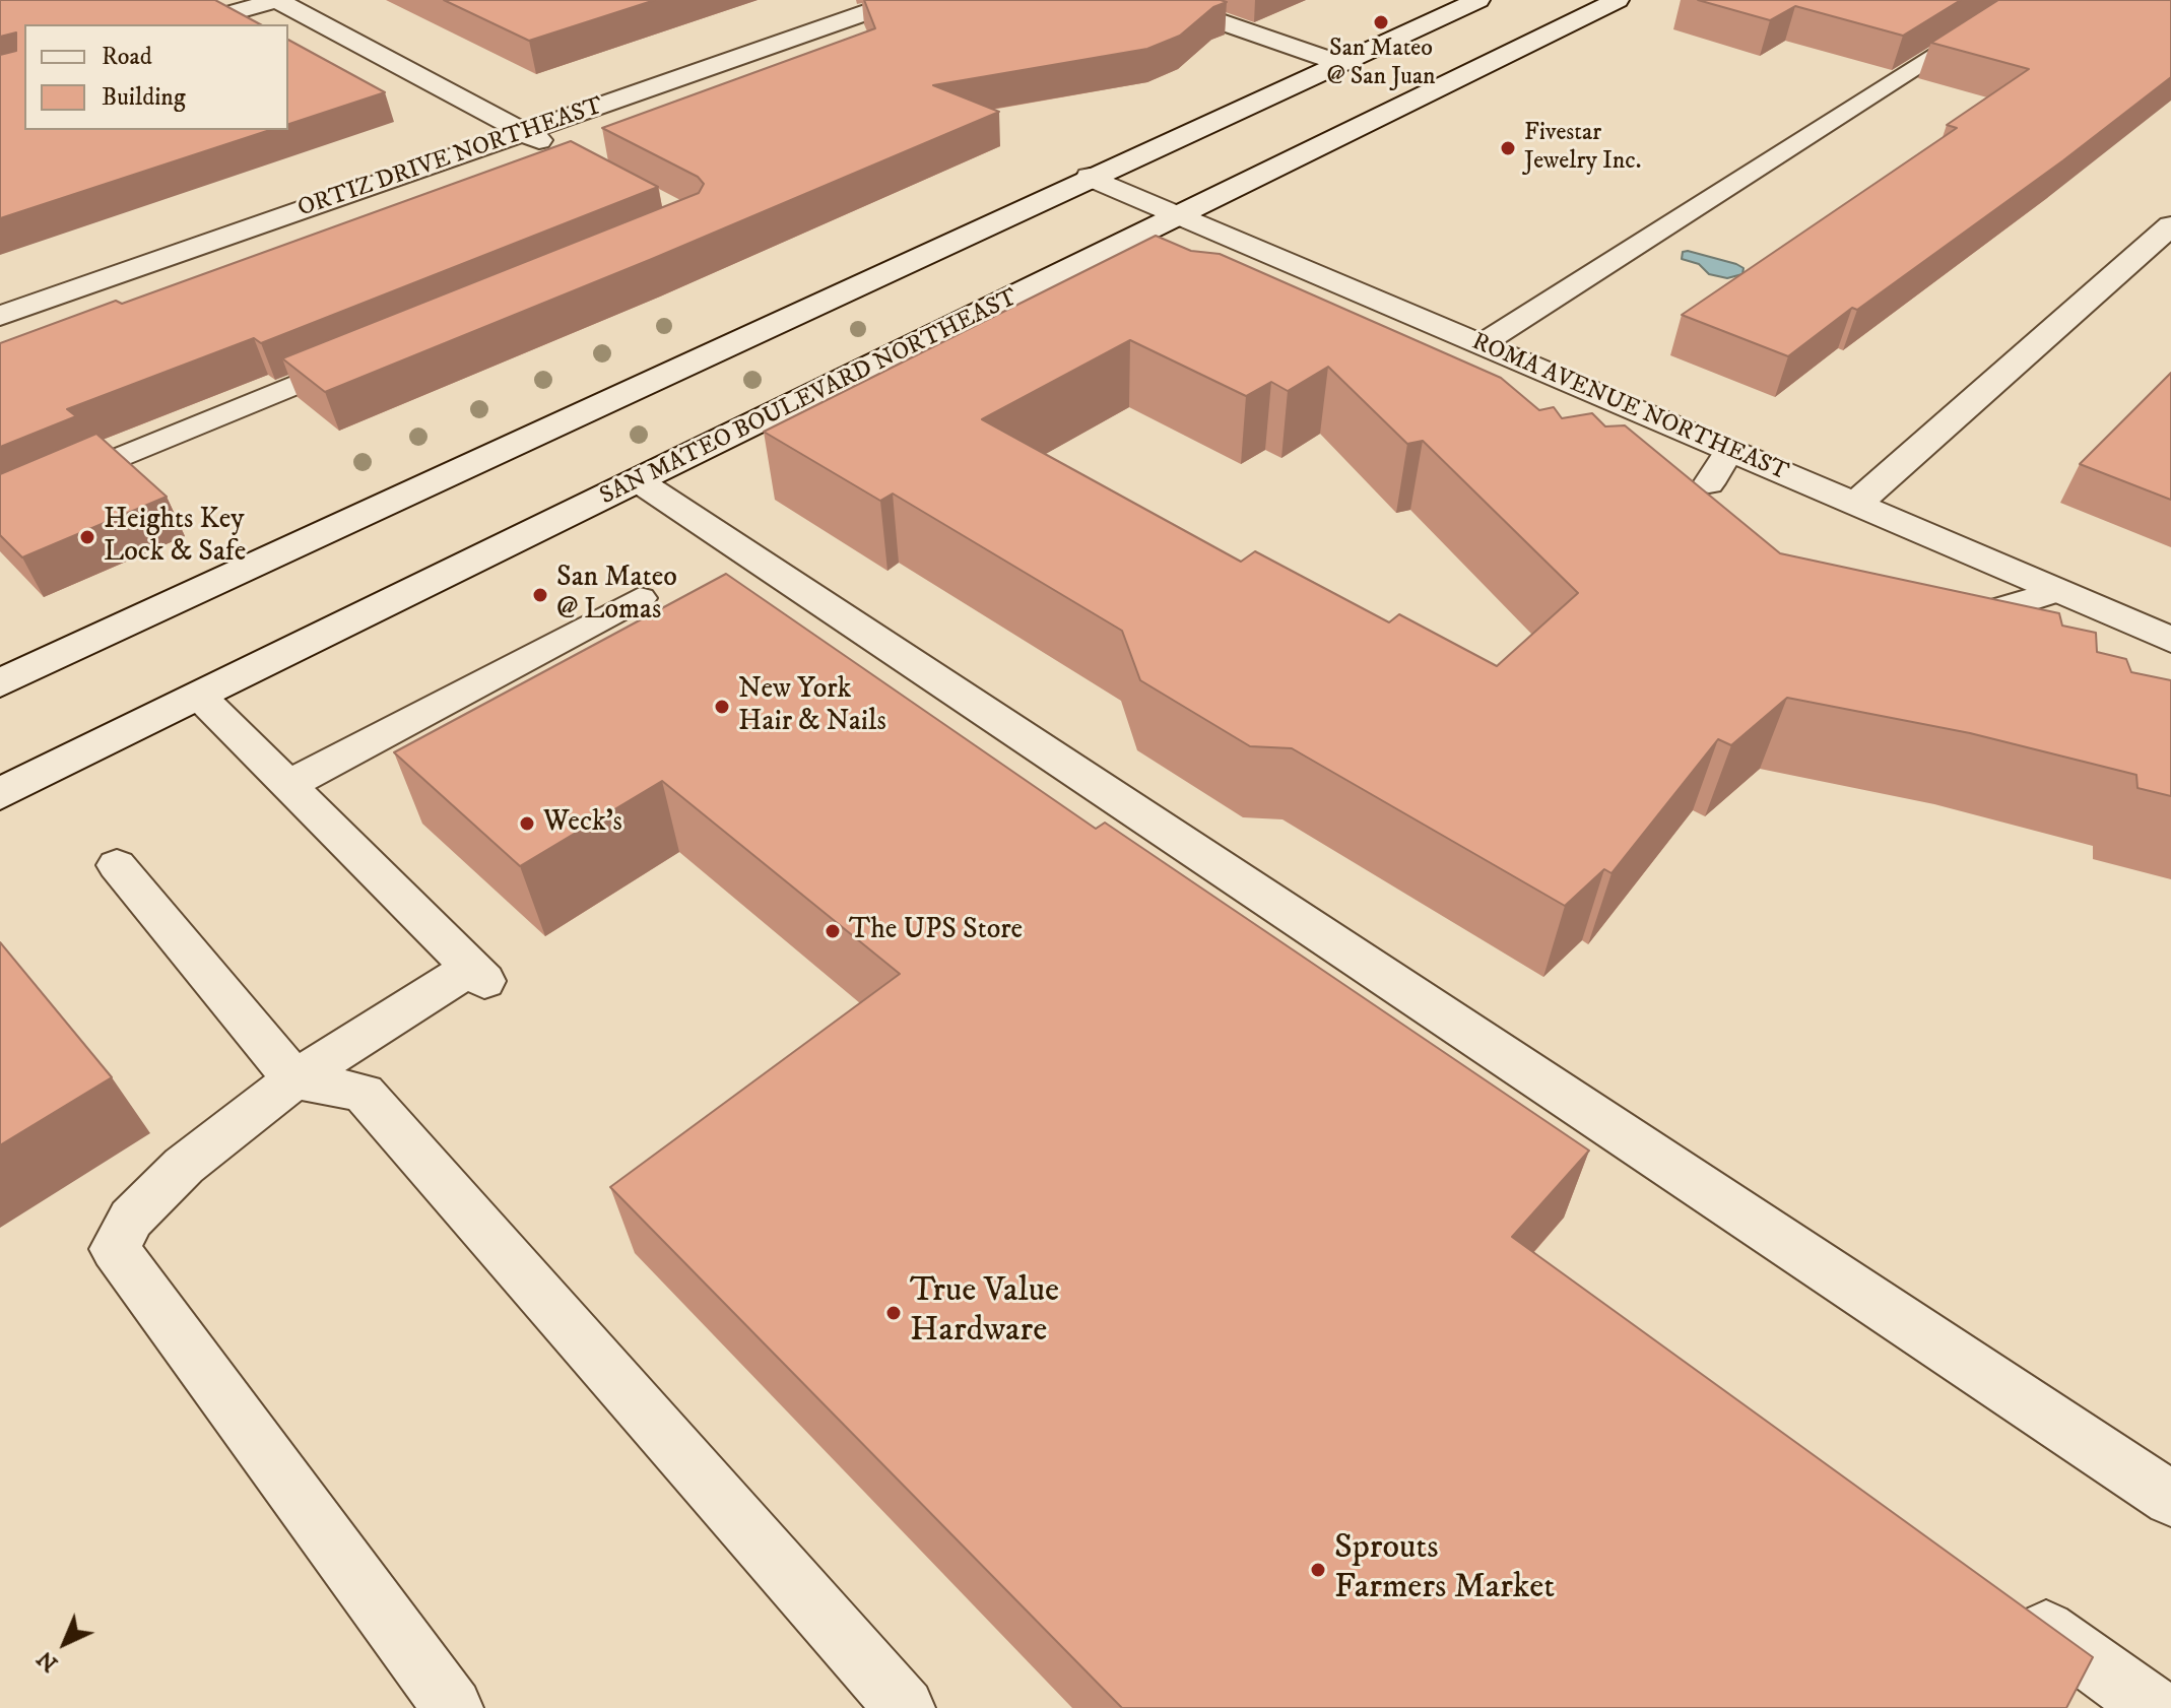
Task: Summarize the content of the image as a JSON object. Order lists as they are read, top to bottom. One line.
{"streets":{"street":["ORTIZ DRIVE NORTHEAST","SAN MATEO BOULEVARD NORTHEAST","ROMA AVENUE NORTHEAST"]},"crossings":[["SAN MATEO BOULEVARD NORTHEAST","ROMA AVENUE NORTHEAST"]],"places":["San Mateo @ San Juan","Fivestar Jewelry Inc.","Heights Key Lock & Safe","San Mateo @ Lomas","New York Hair & Nails","Weck's","The UPS Store","True Value Hardware","Sprouts Farmers Market"],"legend":["Road","Building"],"north":"bottom left"}
